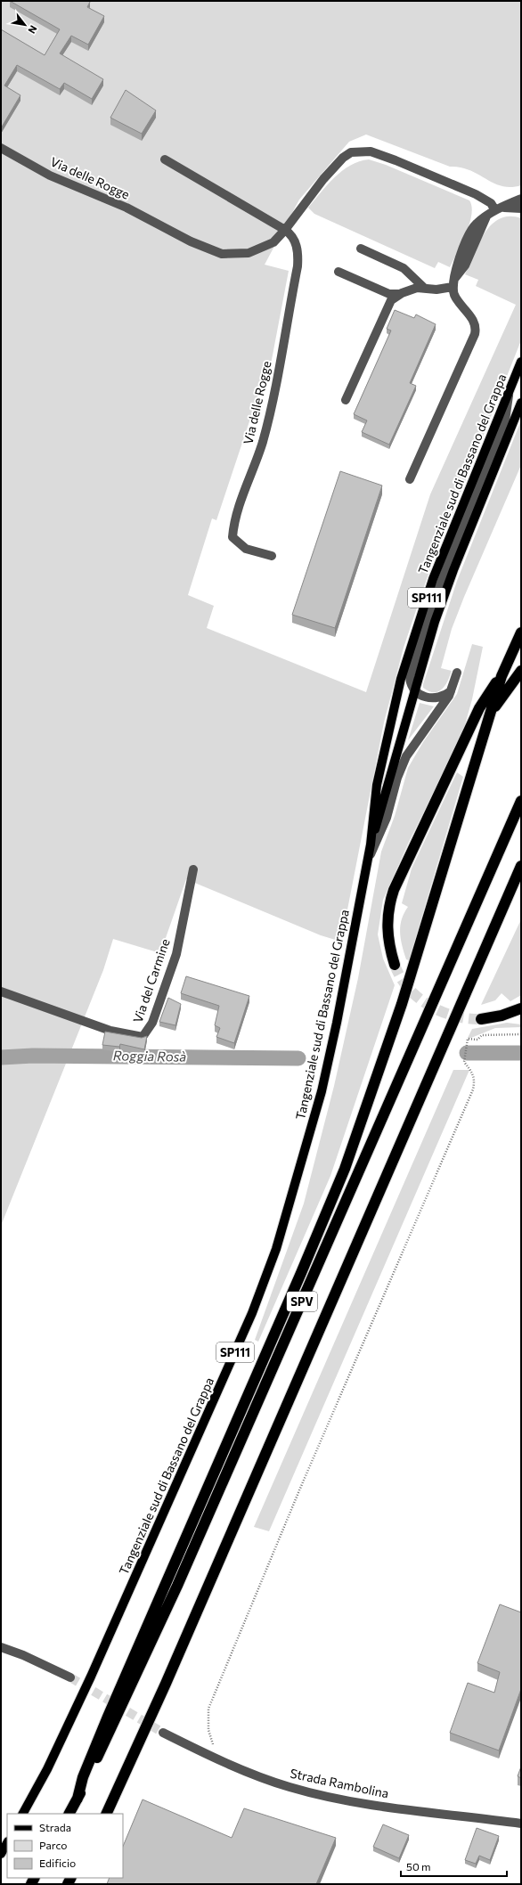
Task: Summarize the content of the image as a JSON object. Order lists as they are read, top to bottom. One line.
{"streets":{"highway":["SPV"],"main road":["Tangenziale sud di Bassano del Grappa","SP111"],"street":["Via delle Rogge","Via del Carmine","Strada Rambolina"]},"water":["Roggia Rosà"],"legend":["Strada","Parco","Edificio"],"scale_bar":"50 m","north":"bottom right"}
